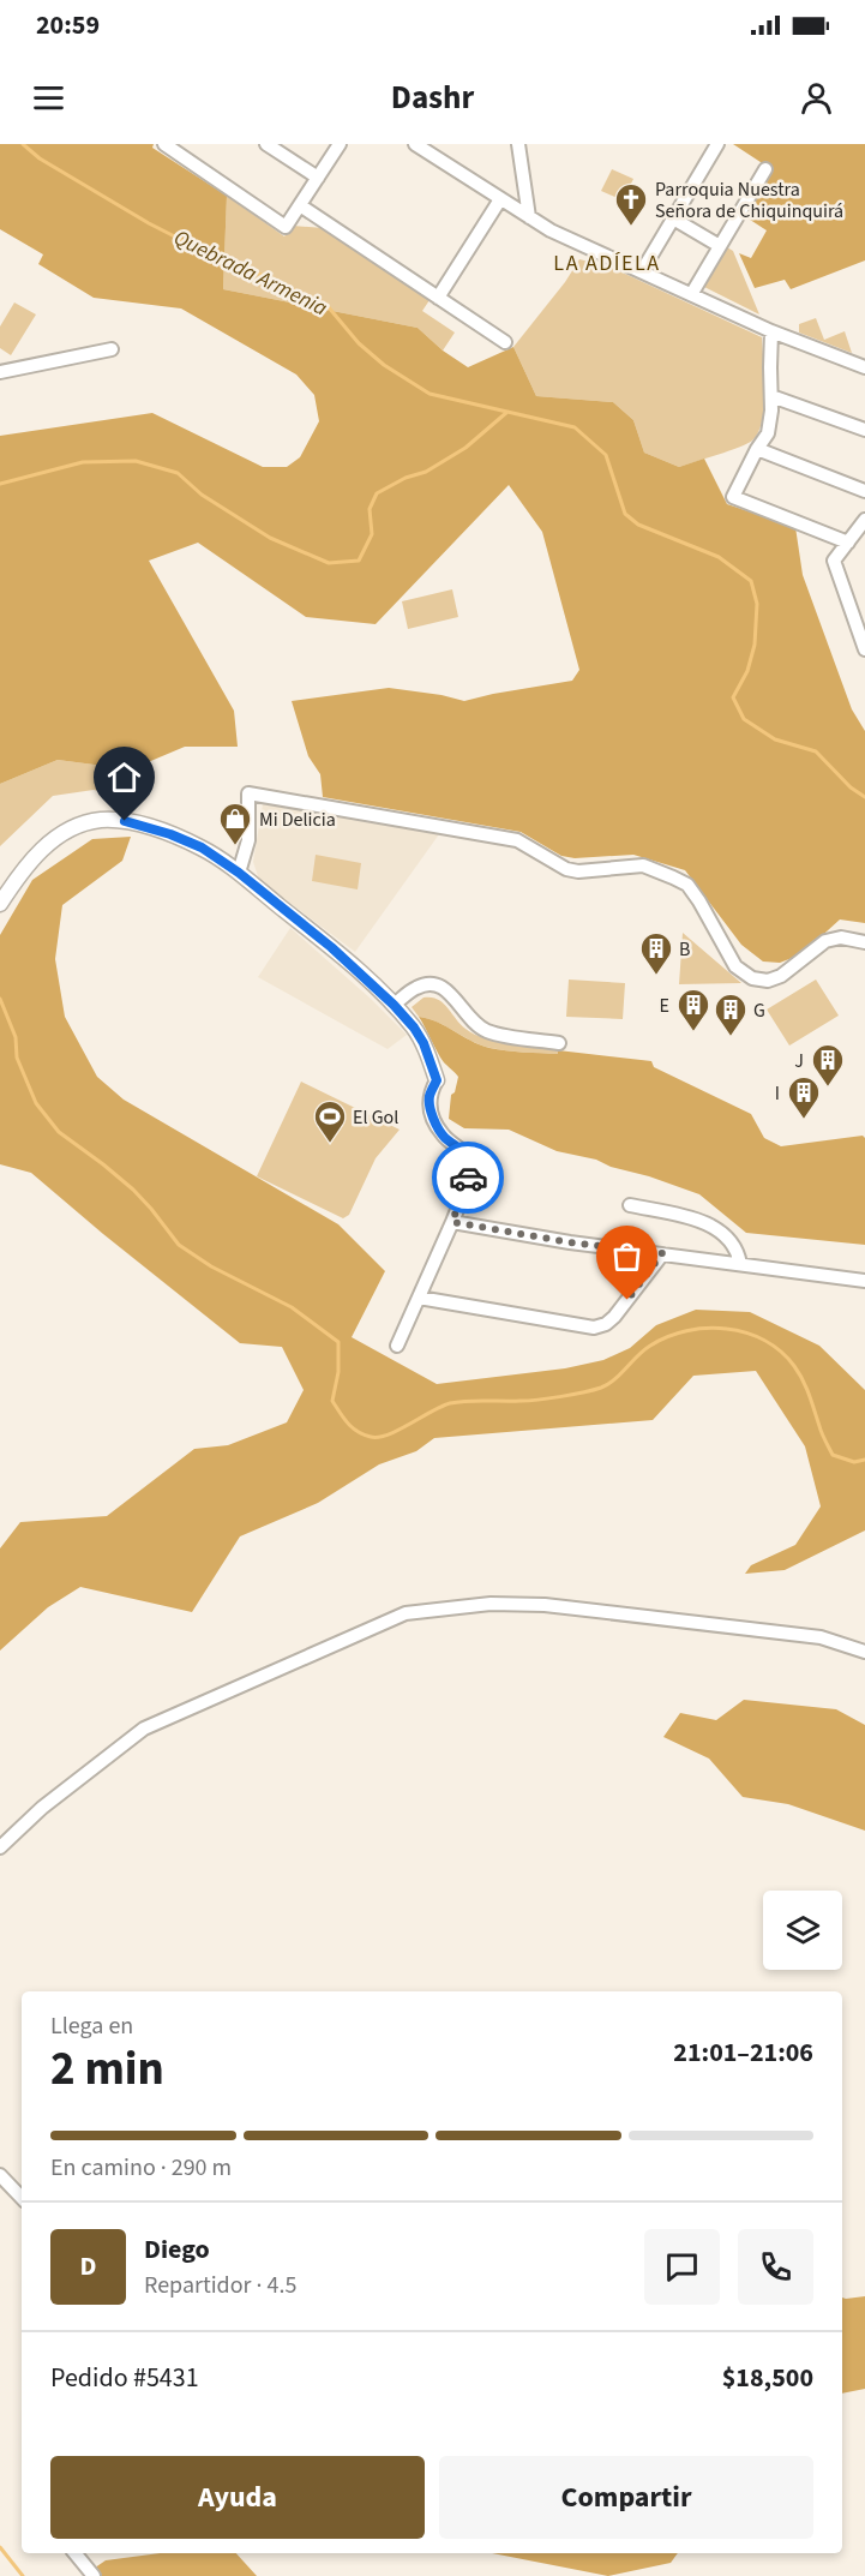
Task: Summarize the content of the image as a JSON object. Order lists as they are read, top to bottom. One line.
{"districts":["LA ADÍELA"],"water":["Quebrada Armenia"],"places":{"church":["Parroquia Nuestra Señora de Chiquinquirá"],"shop":["Mi Delicia"],"building":["B","E","G","J","I"],"sports":["El Gol"]},"page":{"status":"20:59","header":"Dashr","heading":["2 min","Llega en","21:01–21:06"],"panel":["Diego","Repartidor · 4.5","Pedido #5431","$18,500"],"bar":"En camino · 290 m","round":"D","buttons":["Ayuda","Compartir"]}}
